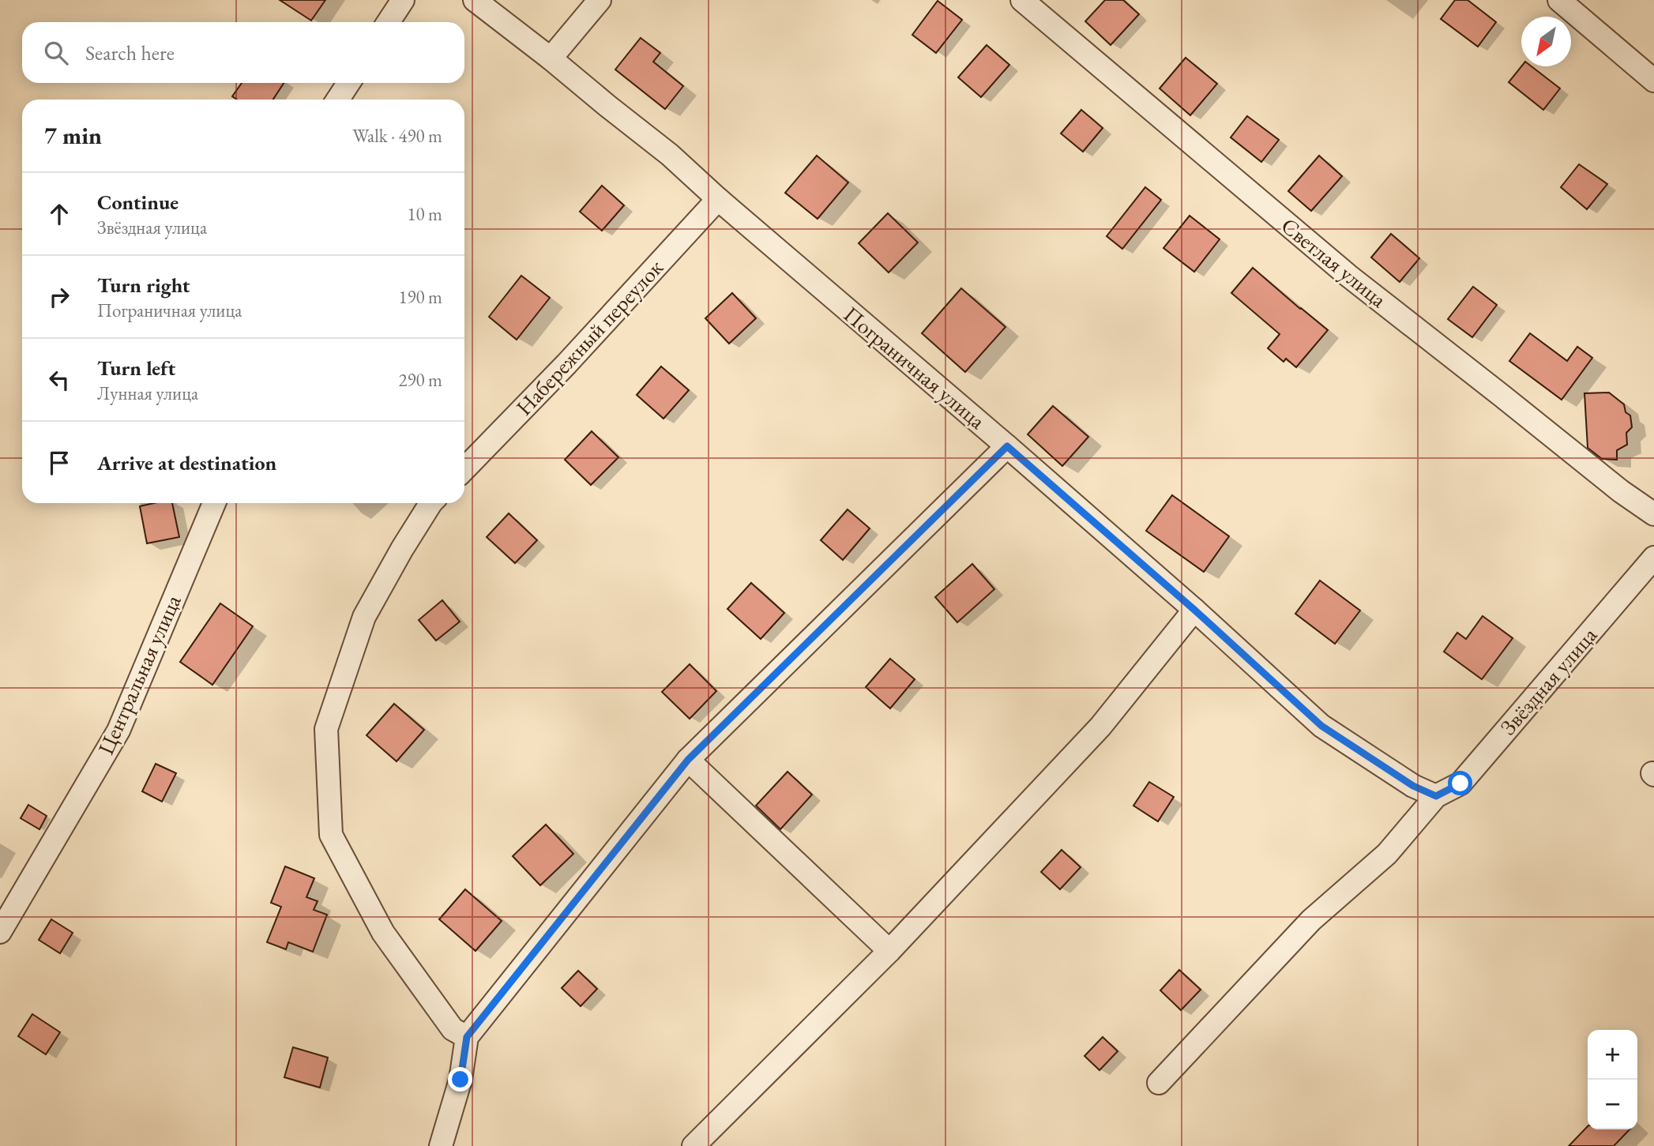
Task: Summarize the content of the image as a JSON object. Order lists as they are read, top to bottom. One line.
{"streets":{"street":["Светлая улица","Набережный переулок","Пограничная улица","Центральная улица","Звёздная улица"]},"crossings":[["Набережный переулок","Пограничная улица"],["Пограничная улица","Звёздная улица"]],"north":"bottom left","page":{"search":"Search here","heading":["7 min","Walk · 490 m"],"list":[["Continue","Звёздная улица","10 m"],["Turn right","Пограничная улица","190 m"],["Turn left","Лунная улица","290 m"],"Arrive at destination"],"map_buttons":["+","−"]}}
